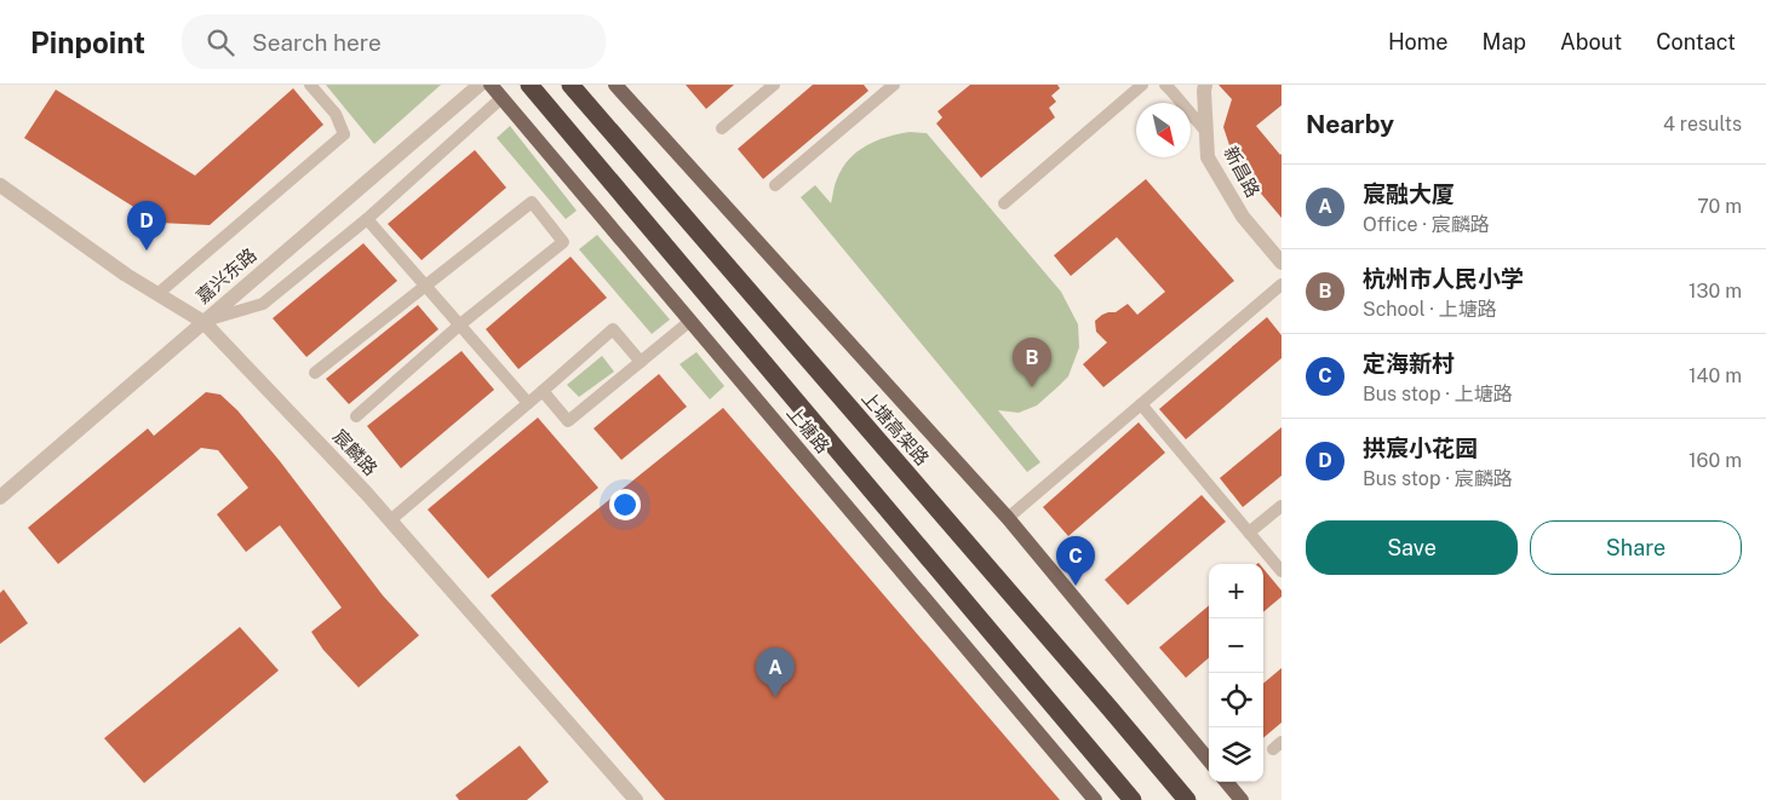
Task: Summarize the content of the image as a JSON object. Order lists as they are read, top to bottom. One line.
{"streets":{"highway":["上塘高架路"],"main road":["上塘路"],"street":["新昌路","嘉兴东路","宸麟路"]},"crossings":[["嘉兴东路","宸麟路"]],"north":"bottom right","page":{"header":"Pinpoint","search":"Search here","nav":["Home","Map","About","Contact"],"heading":["Nearby","4 results"],"list":[{"mark":"A","name":"宸融大厦","note":"Office · 宸麟路","value":"70 m"},{"mark":"B","name":"杭州市人民小学","note":"School · 上塘路","value":"130 m"},{"mark":"C","name":"定海新村","note":"Bus stop · 上塘路","value":"140 m"},{"mark":"D","name":"拱宸小花园","note":"Bus stop · 宸麟路","value":"160 m"}],"pins":["D","B","C","A"],"buttons":["Save","Share"],"map_buttons":["+","−"]}}
